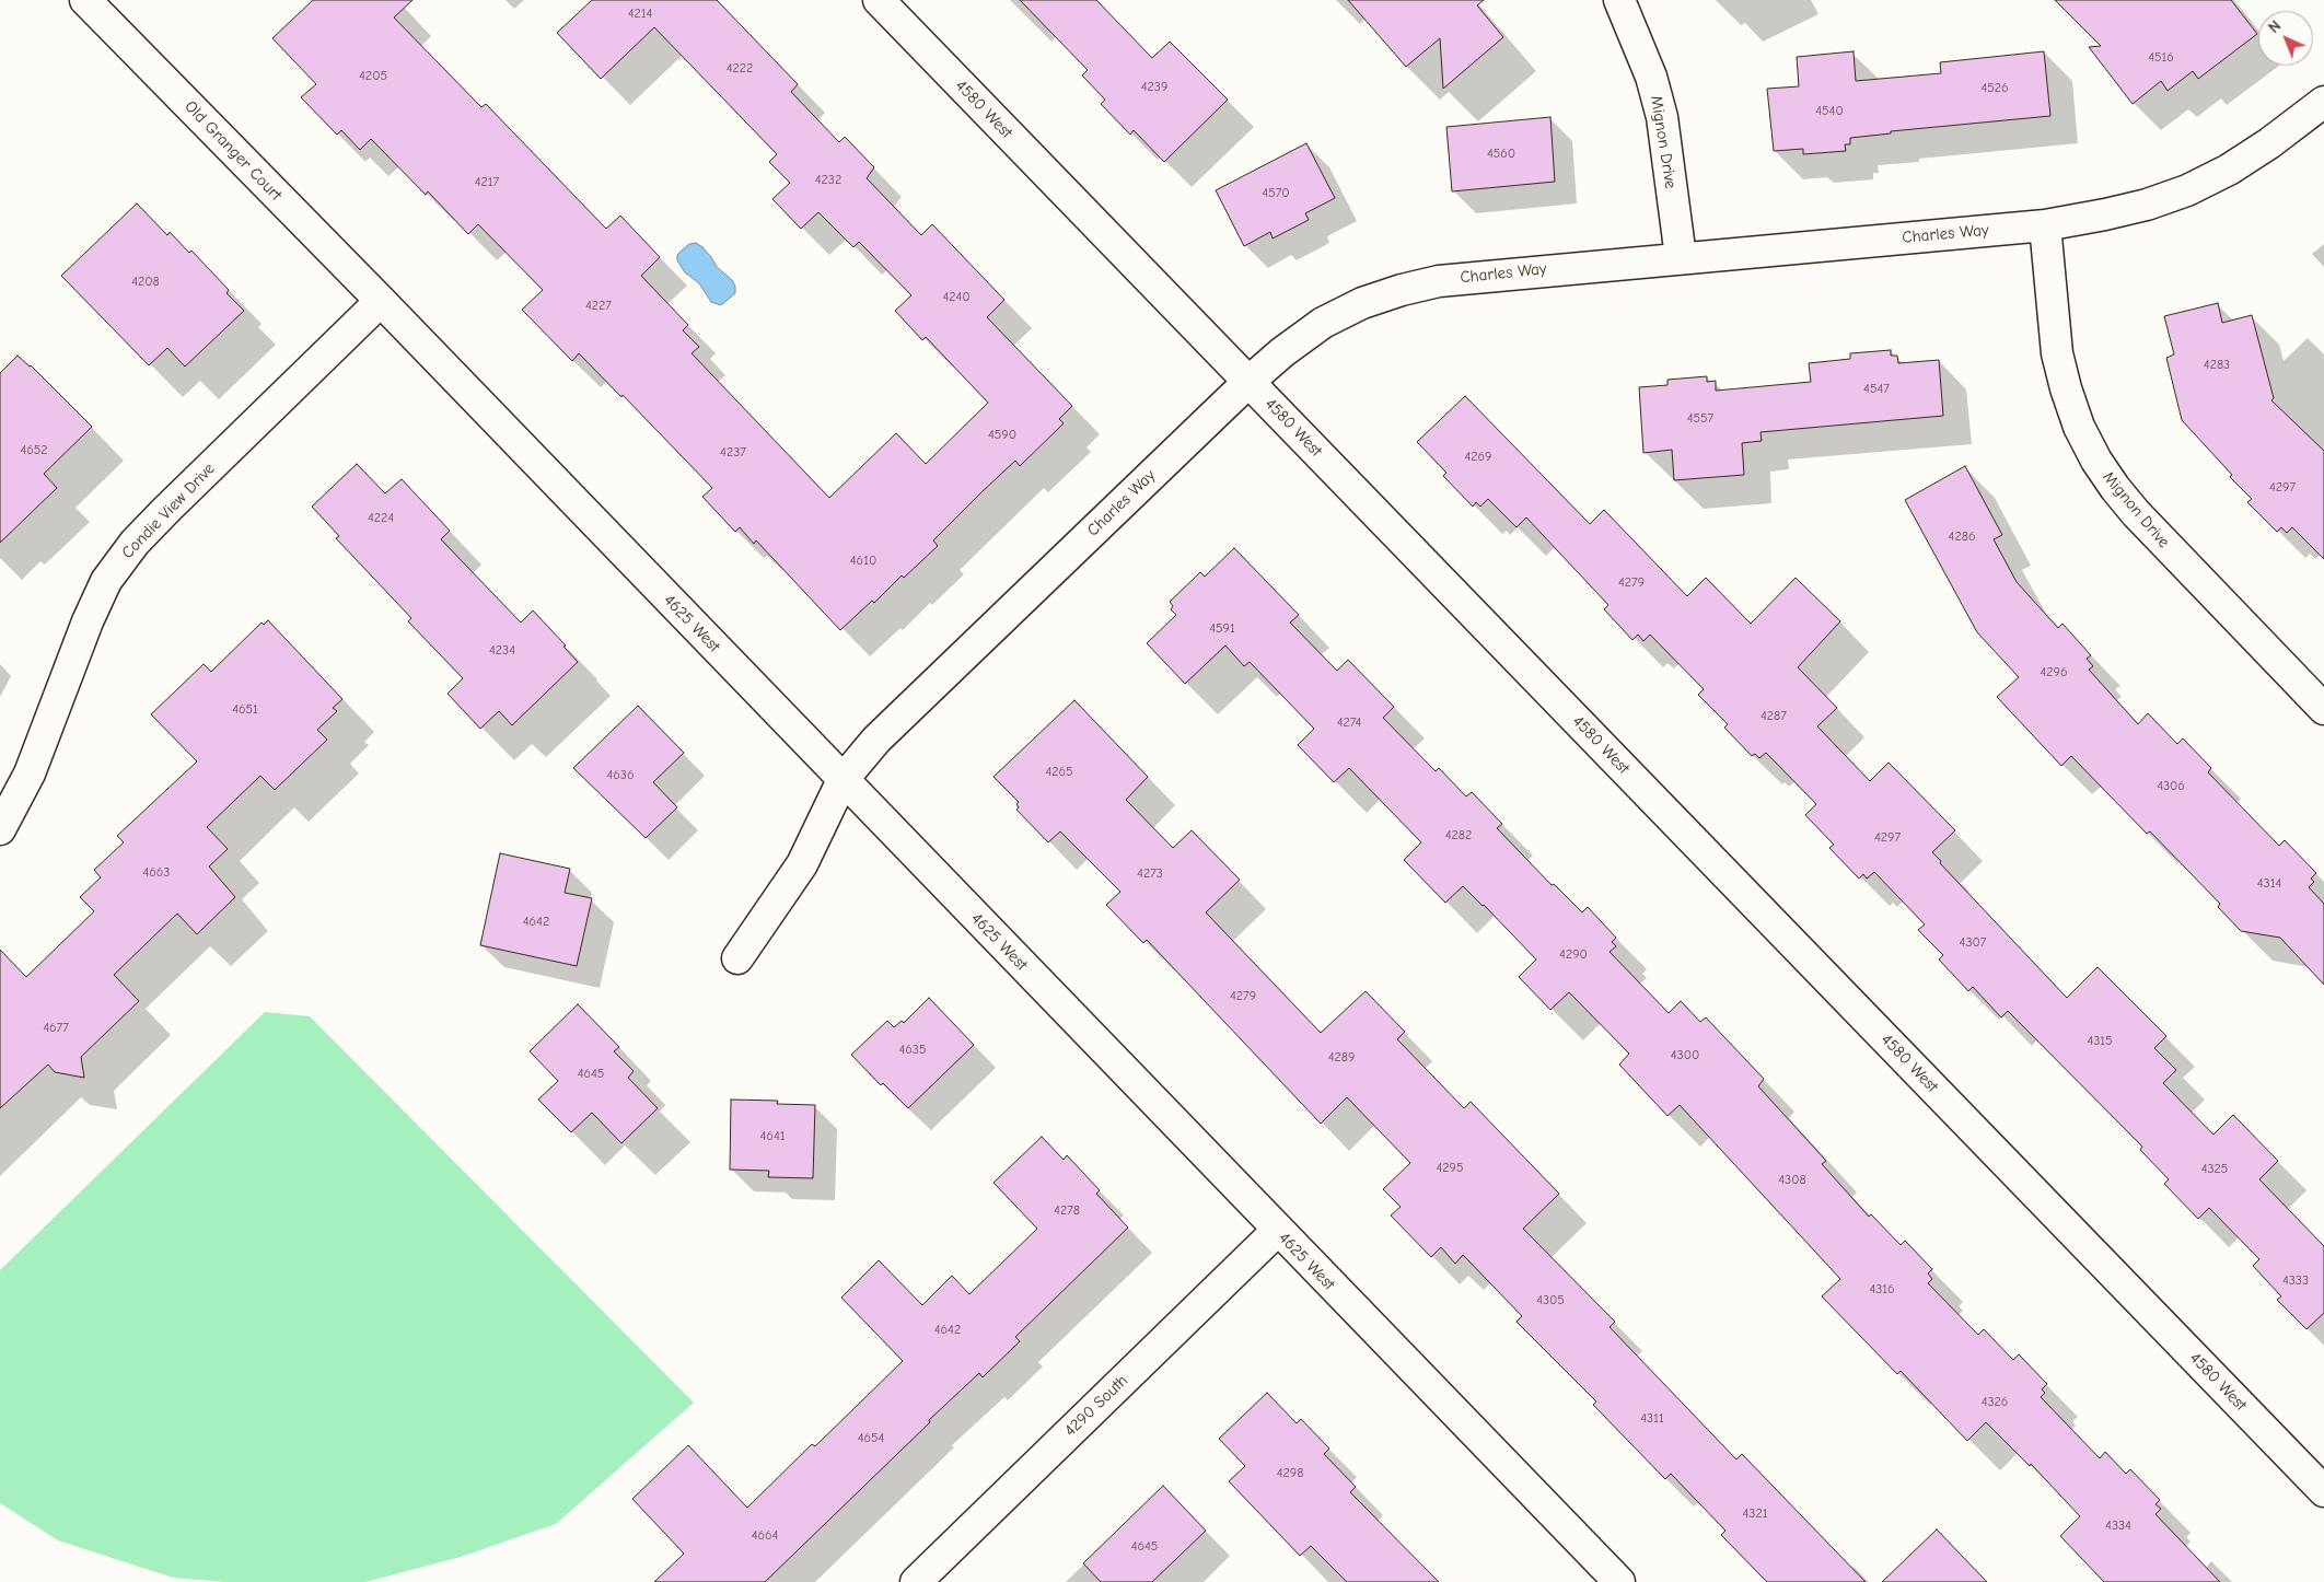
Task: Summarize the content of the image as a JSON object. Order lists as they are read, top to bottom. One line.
{"streets":{"street":["4580 West","Mignon Drive","Old Granger Court","Charles Way","Condie View Drive","4625 West","4290 South"]},"crossings":[["4580 West","Charles Way"],["Mignon Drive","Charles Way"],["Old Granger Court","Condie View Drive"],["Old Granger Court","4625 West"],["Charles Way","4625 West"],["Condie View Drive","4625 West"],["4625 West","4290 South"]],"house_numbers":["4214","4516","4222","4205","4239","4526","4540","4560","4232","4217","4570","4208","4240","4227","4283","4547","4557","4590","4652","4237","4269","4297","4224","4286","4610","4279","4591","4234","4296","4651","4287","4274","4265","4636","4306","4282","4297","4663","4273","4314","4642","4307","4290","4279","4677","4315","4635","4300","4289","4645","4641","4295","4325","4308","4278","4333","4316","4305","4642","4326","4311","4654","4298","4321","4334","4664","4645"],"north":"top left"}
